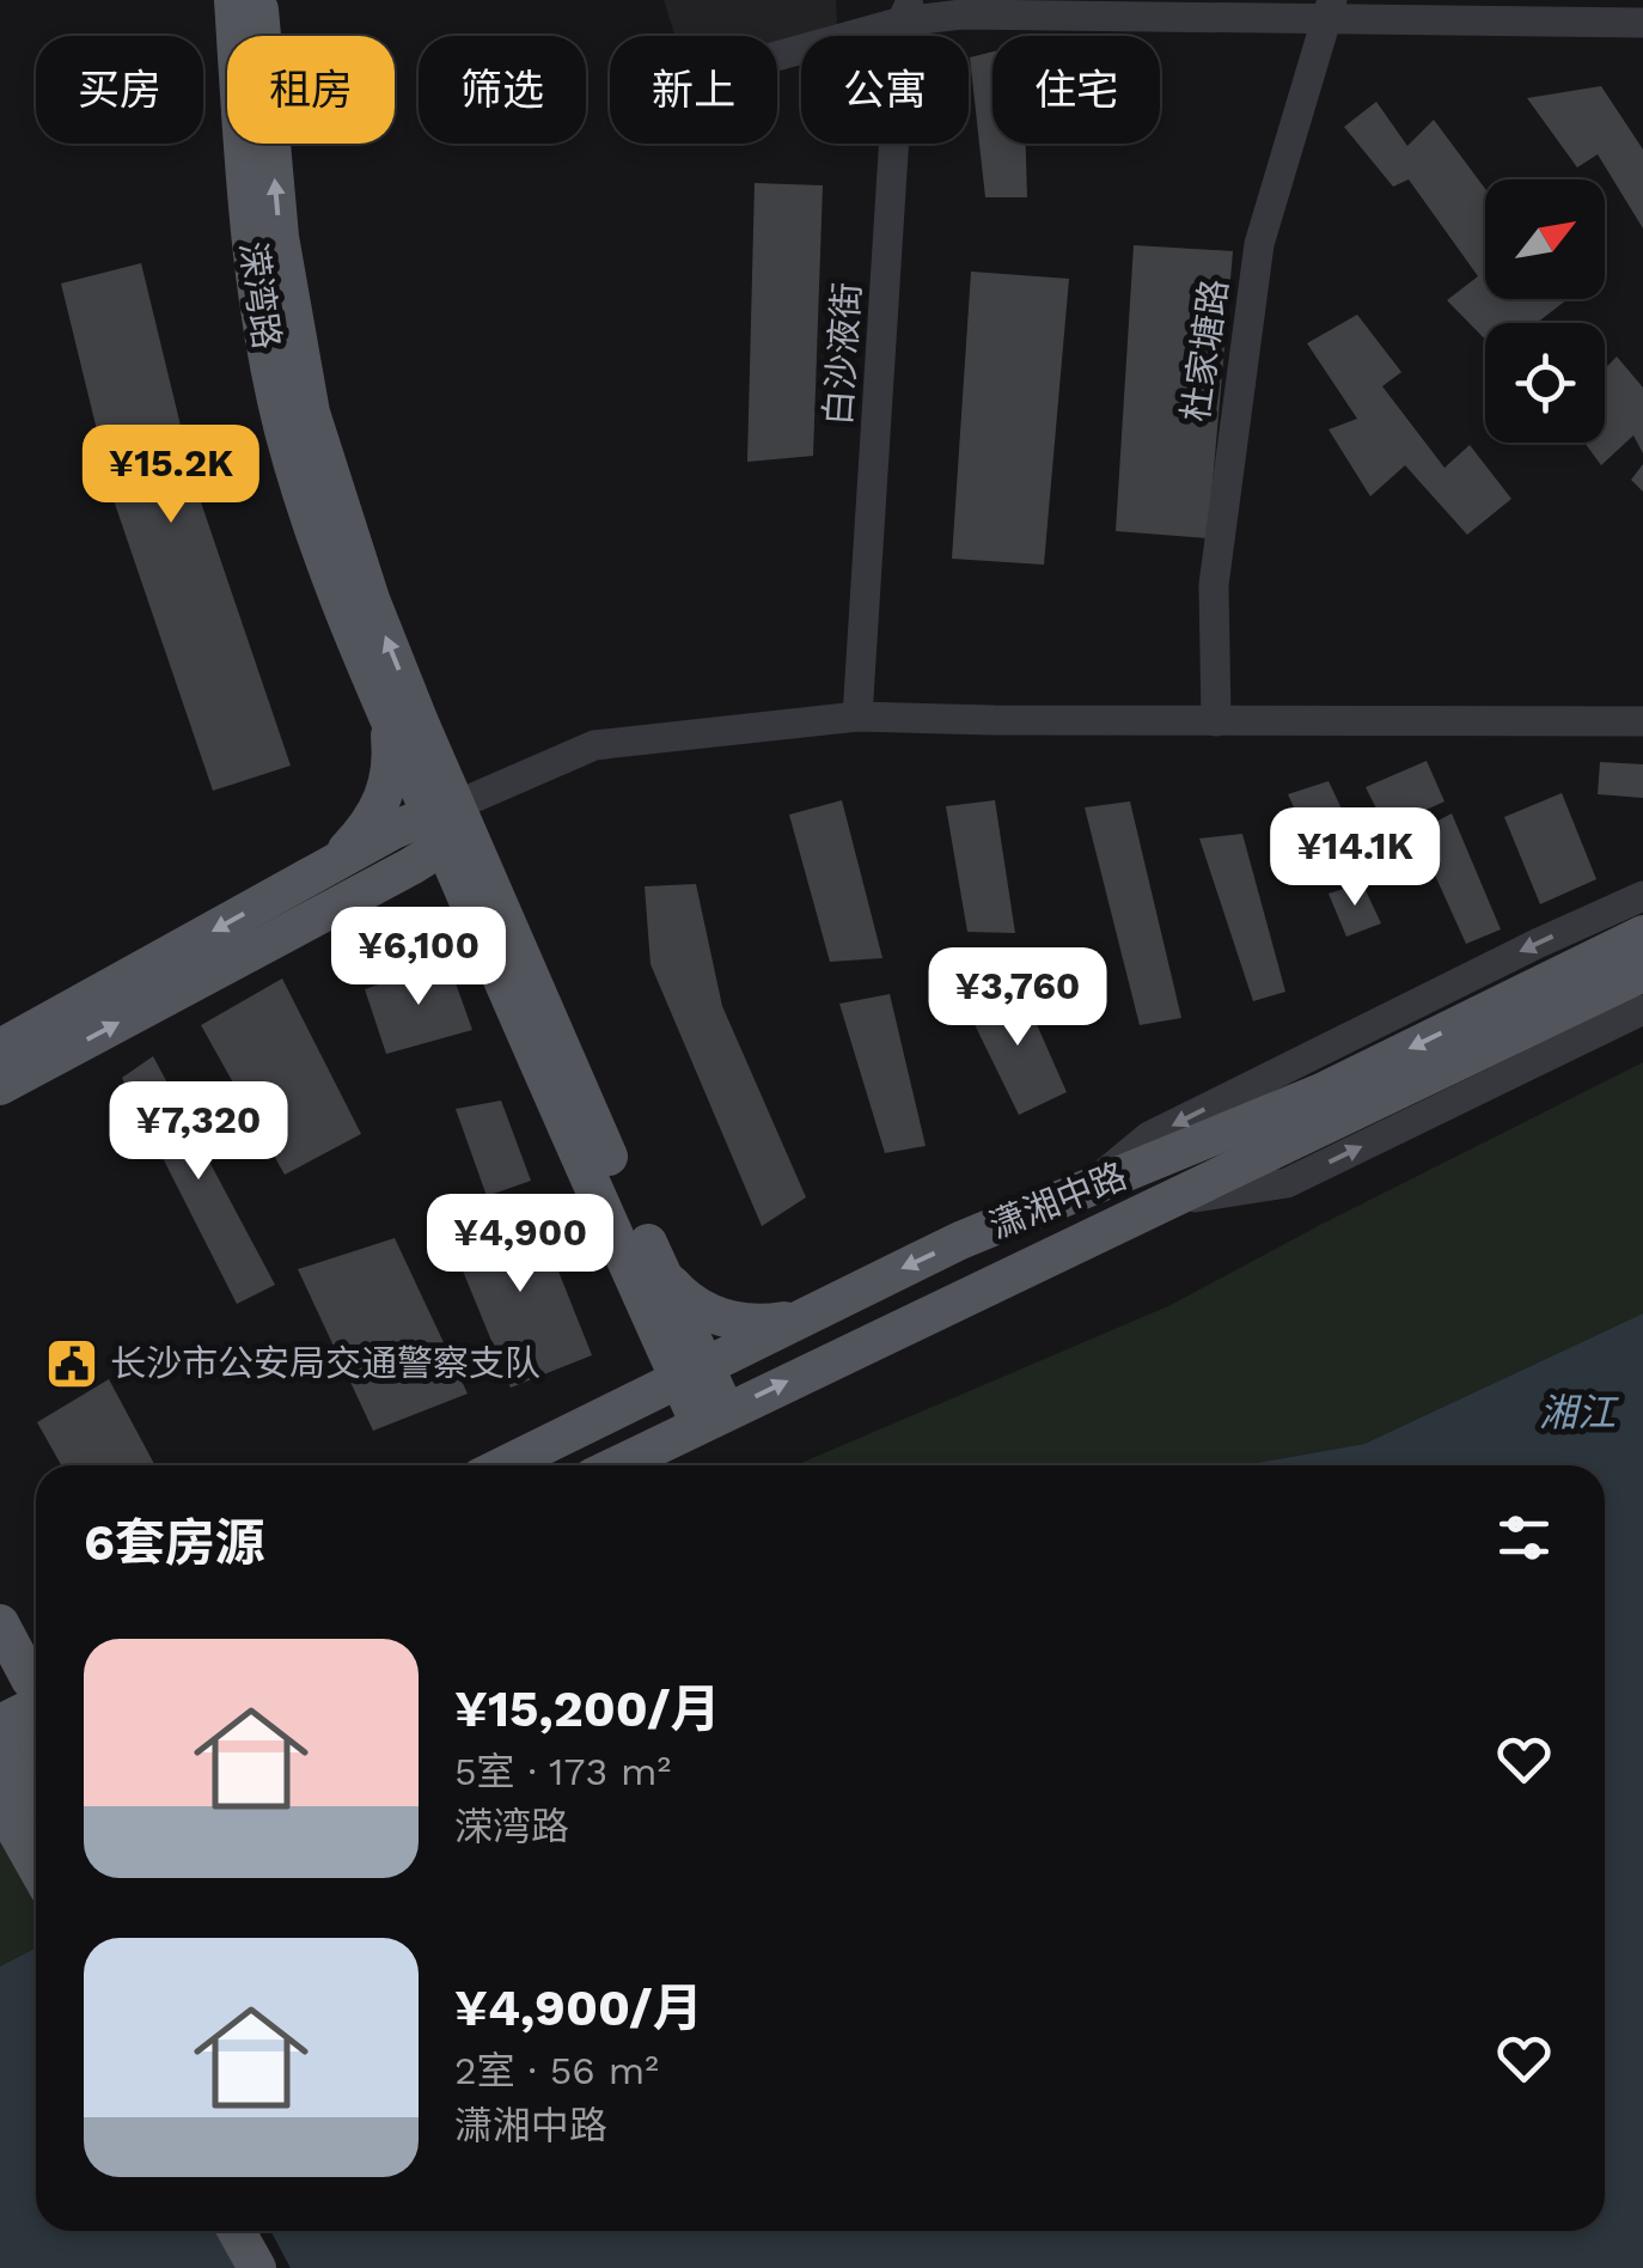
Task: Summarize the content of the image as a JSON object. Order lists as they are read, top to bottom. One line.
{"streets":{"main road":["溁湾路","潇湘中路"],"street":["杜家塘路","白沙液街"]},"water":["湘江"],"places":{"public building":["长沙市公安局交通警察支队"]},"north":"top right","page":{"chip":["买房","租房","筛选","新上","公寓","住宅"],"price":["¥15.2K","¥14.1K","¥6,100","¥3,760","¥7,320","¥4,900"],"heading":"6套房源","list":[{"name":"¥15,200/月","note":"5室 · 173 m² · 溁湾路"},{"name":"¥4,900/月","note":"2室 · 56 m² · 潇湘中路"}]}}
